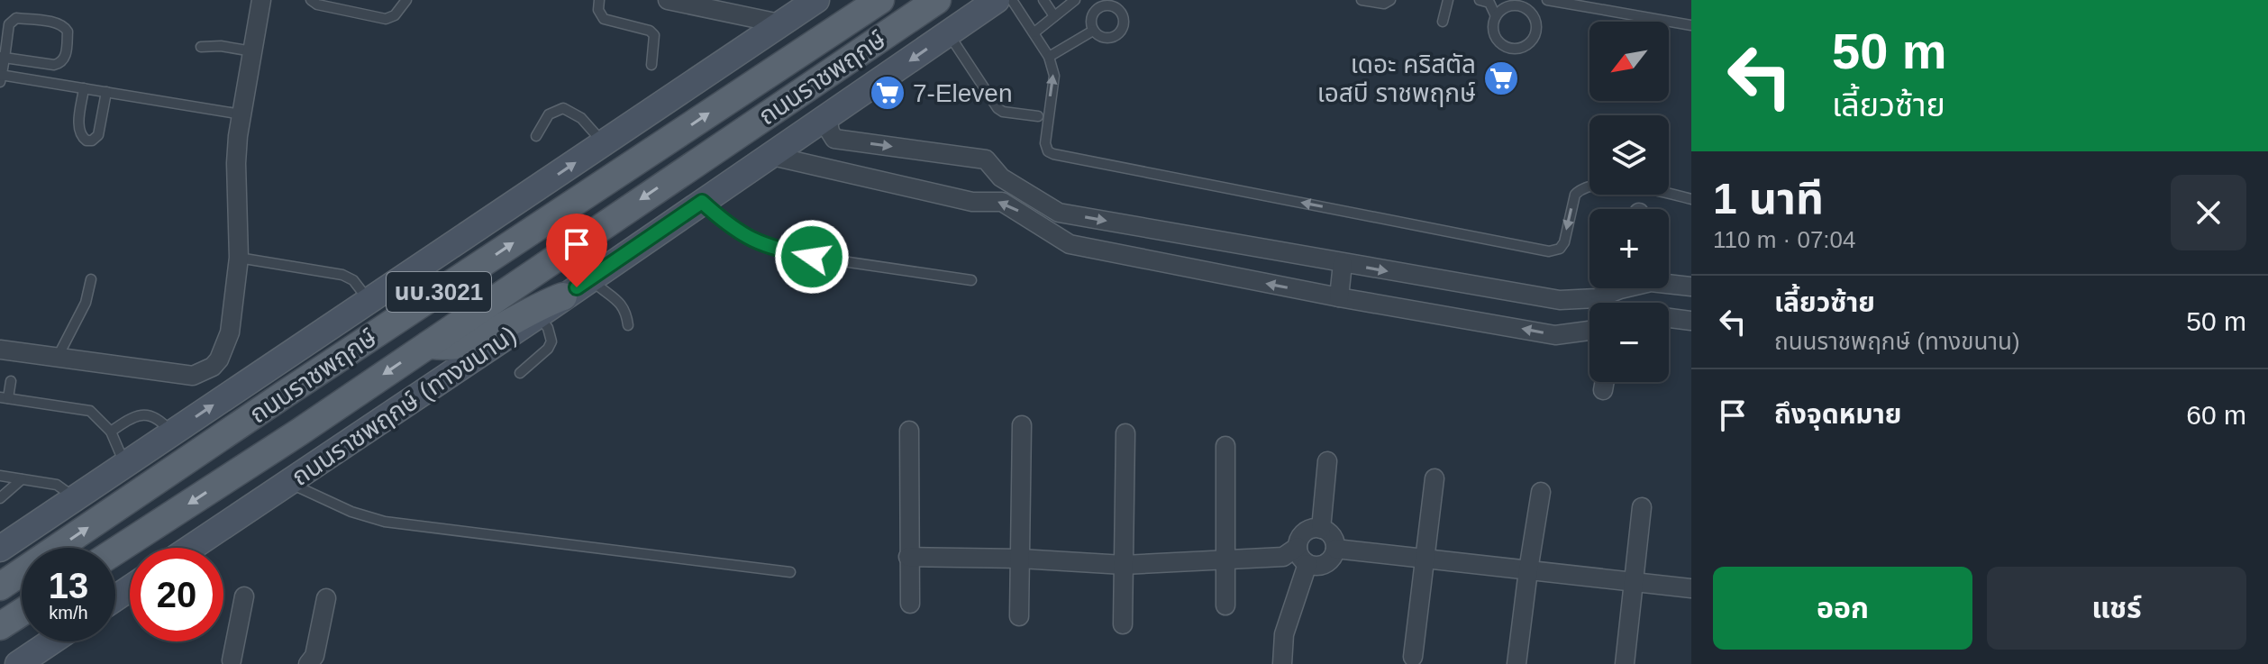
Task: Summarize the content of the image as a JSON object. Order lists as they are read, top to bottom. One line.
{"streets":{"main road":["ถนนราชพฤกษ์","นบ.3021","ถนนราชพฤกษ์ (ทางขนาน)"]},"places":{"supermarket":["เดอะ คริสตัล เอสบี ราชพฤกษ์","7-Eleven"]},"north":"bottom left","page":{"turn":["50 m","เลี้ยวซ้าย"],"map_buttons":["+","−"],"heading":["1 นาที","110 m · 07:04"],"list":[{"name":"เลี้ยวซ้าย","note":"ถนนราชพฤกษ์ (ทางขนาน)","value":"50 m"},{"name":"ถึงจุดหมาย","value":"60 m"}],"speed":"13 km/h","limit":"20","buttons":["ออก","แชร์"]}}
